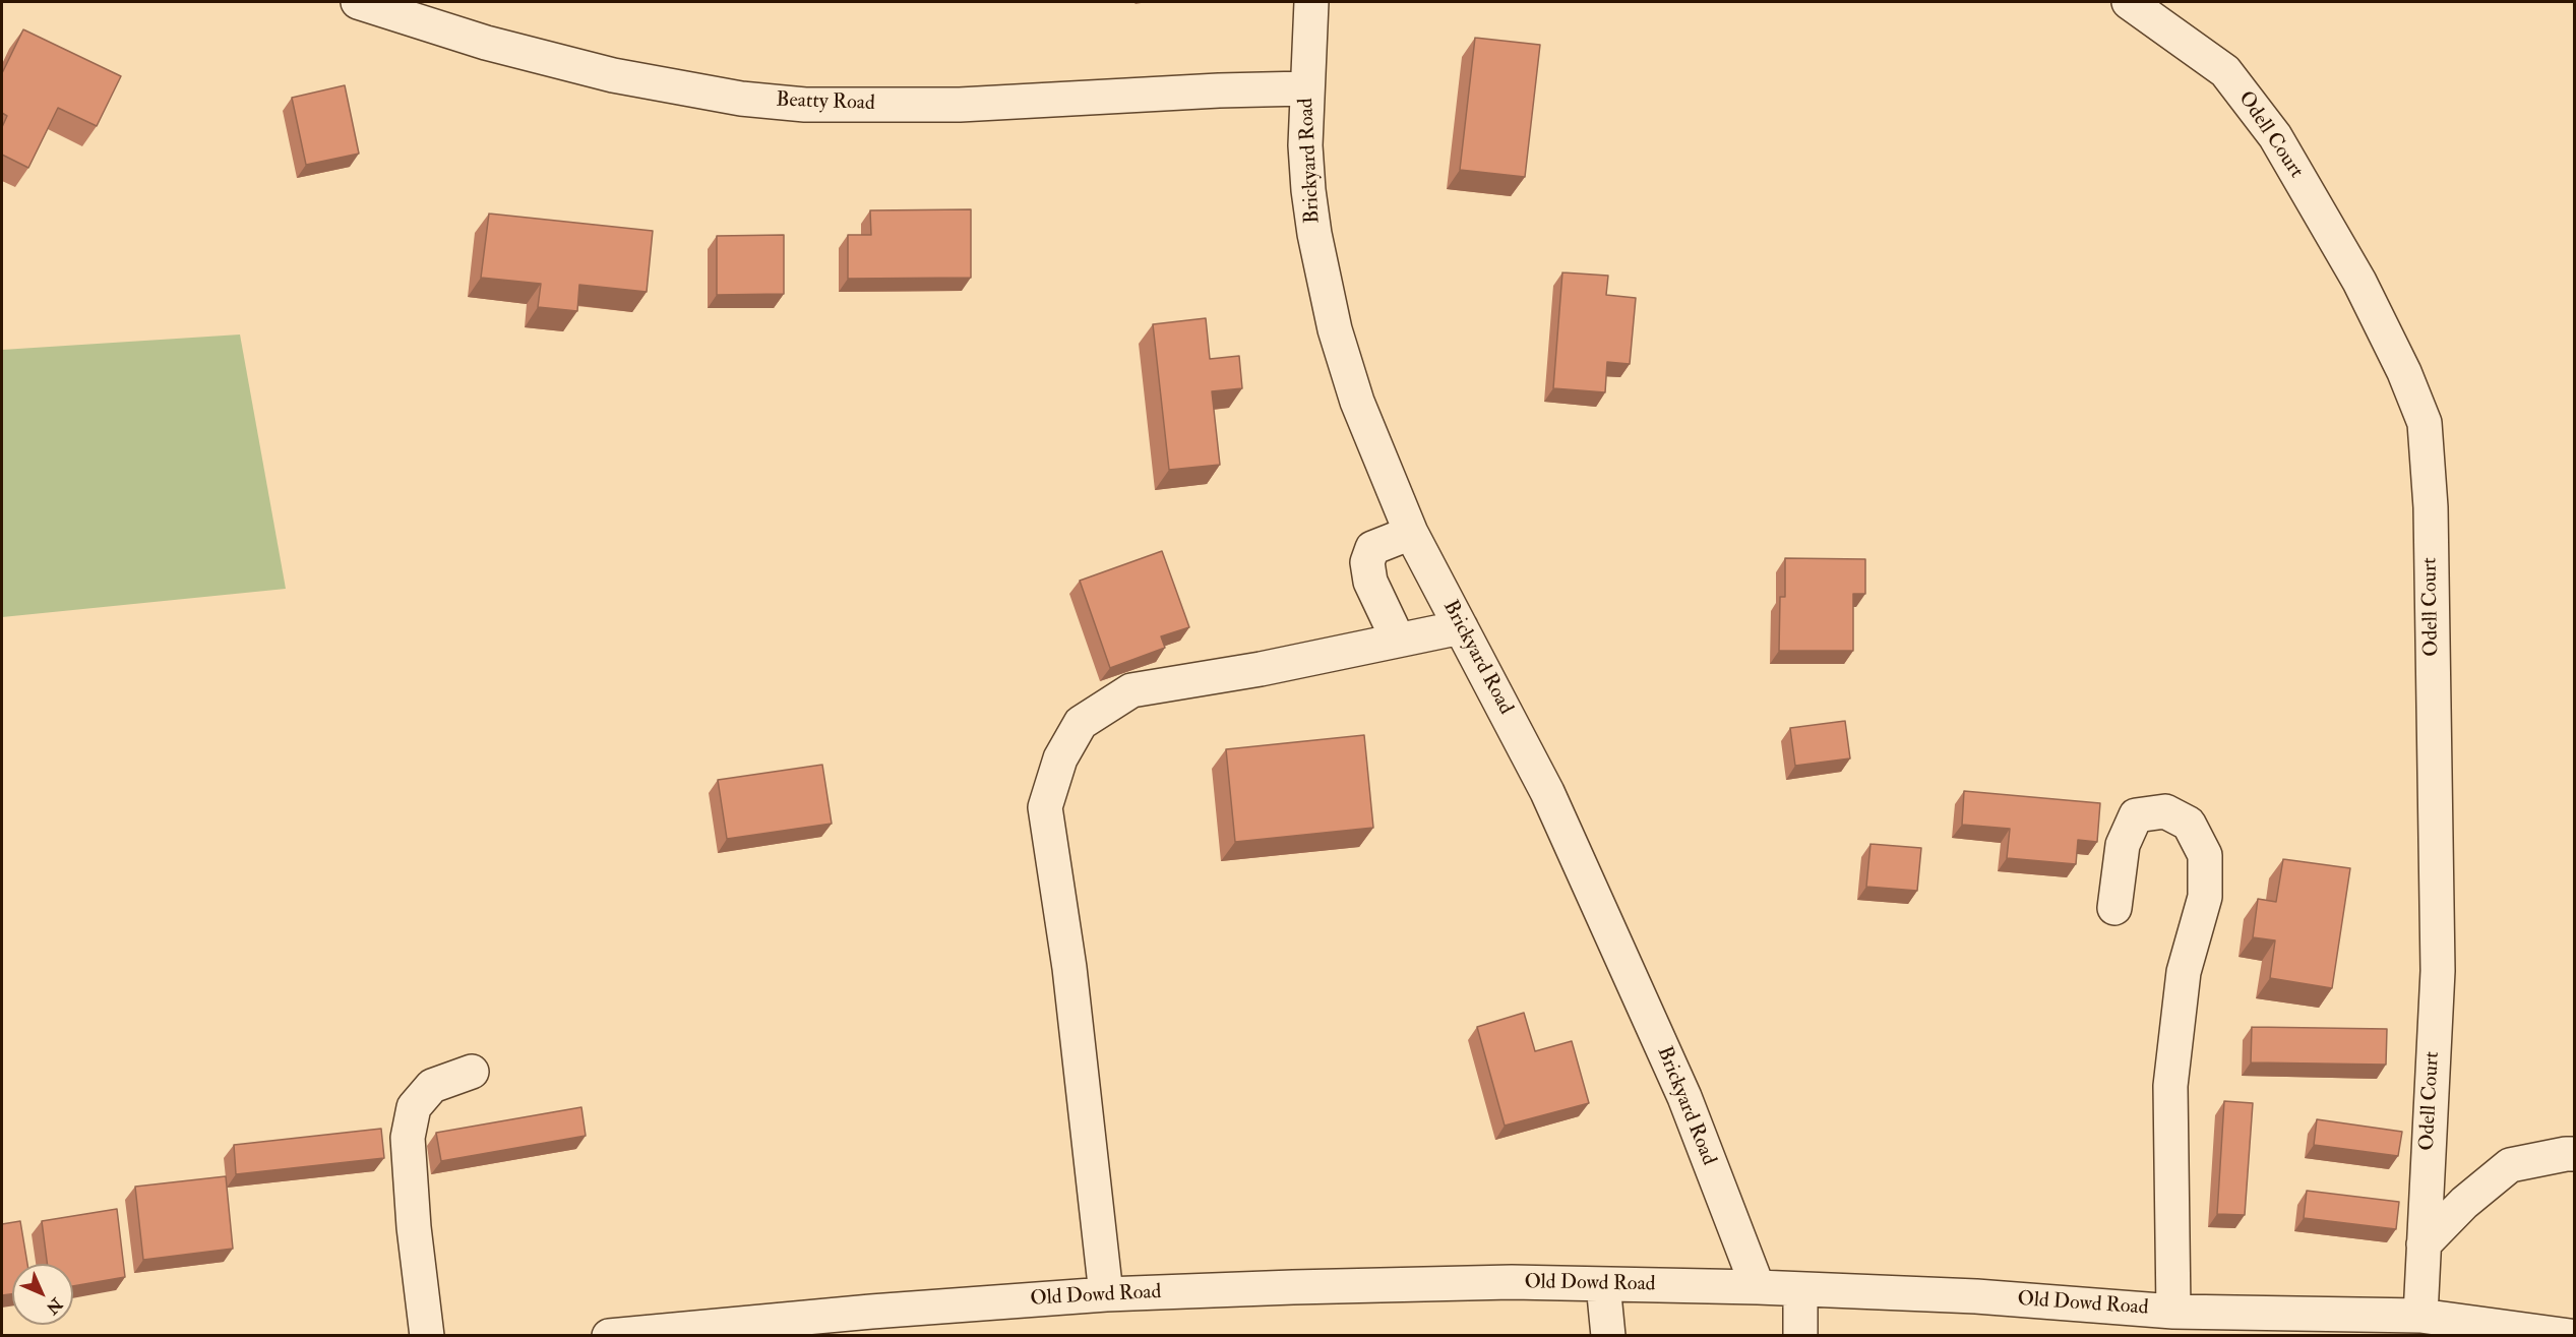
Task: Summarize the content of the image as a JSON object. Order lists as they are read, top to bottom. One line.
{"streets":{"street":["Beatty Road","Odell Court","Brickyard Road","Old Dowd Road"]},"crossings":[["Beatty Road","Brickyard Road"],["Odell Court","Old Dowd Road"],["Brickyard Road","Old Dowd Road"]],"north":"bottom right"}
